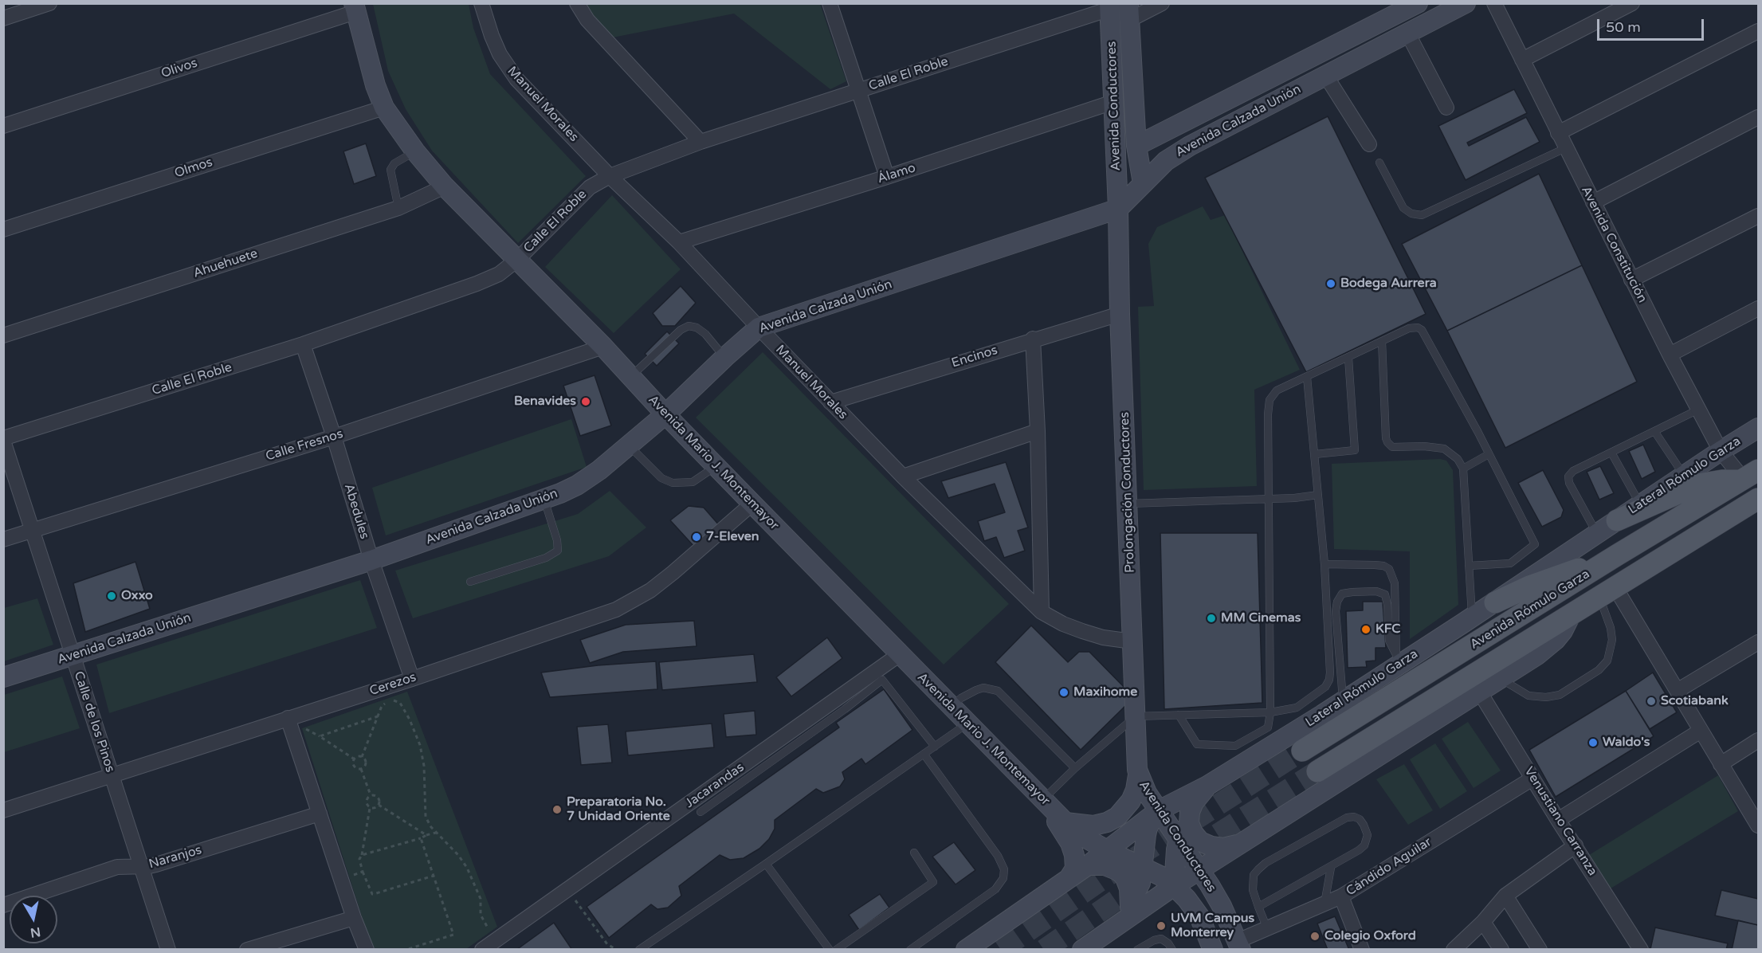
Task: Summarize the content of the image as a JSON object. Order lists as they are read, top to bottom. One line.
{"streets":{"main road":["Avenida Rómulo Garza"],"street":["Olivos","Calle El Roble","Manuel Morales","Avenida Conductores","Avenida Calzada Unión","Olmos","Álamo","Avenida Constitución","Ahuehuete","Encinos","Calle Fresnos","Avenida Mario J. Montemayor","Lateral Rómulo Garza","Prolongación Conductores","Abedules","Cerezos","Calle de los Pinos","Jacarandas","Venustiano Carranza","Naranjos","Cándido Aguilar"]},"crossings":[["Olivos","Avenida Mario J. Montemayor"],["Calle El Roble","Manuel Morales"],["Calle El Roble","Avenida Conductores"],["Calle El Roble","Avenida Mario J. Montemayor"],["Calle El Roble","Abedules"],["Calle El Roble","Calle de los Pinos"],["Manuel Morales","Avenida Calzada Unión"],["Manuel Morales","Álamo"],["Manuel Morales","Encinos"],["Manuel Morales","Prolongación Conductores"],["Avenida Conductores","Avenida Calzada Unión"],["Avenida Conductores","Álamo"],["Avenida Conductores","Avenida Mario J. Montemayor"],["Avenida Conductores","Prolongación Conductores"],["Avenida Conductores","Cándido Aguilar"],["Avenida Calzada Unión","Avenida Mario J. Montemayor"],["Avenida Calzada Unión","Prolongación Conductores"],["Avenida Calzada Unión","Abedules"],["Avenida Calzada Unión","Calle de los Pinos"],["Olmos","Avenida Mario J. Montemayor"],["Avenida Constitución","Lateral Rómulo Garza"],["Avenida Constitución","Avenida Rómulo Garza"],["Ahuehuete","Avenida Mario J. Montemayor"],["Encinos","Prolongación Conductores"],["Calle Fresnos","Avenida Mario J. Montemayor"],["Calle Fresnos","Abedules"],["Calle Fresnos","Calle de los Pinos"],["Avenida Mario J. Montemayor","Cerezos"],["Avenida Mario J. Montemayor","Jacarandas"],["Abedules","Cerezos"],["Cerezos","Calle de los Pinos"],["Calle de los Pinos","Naranjos"],["Venustiano Carranza","Cándido Aguilar"]],"places":["Bodega Aurrera","Benavides","7-Eleven","Oxxo","MM Cinemas","KFC","Maxihome","Scotiabank","Waldo's","Preparatoria No. 7 Unidad Oriente","UVM Campus Monterrey","Colegio Oxford"],"scale_bar":"50 m","north":"bottom"}
